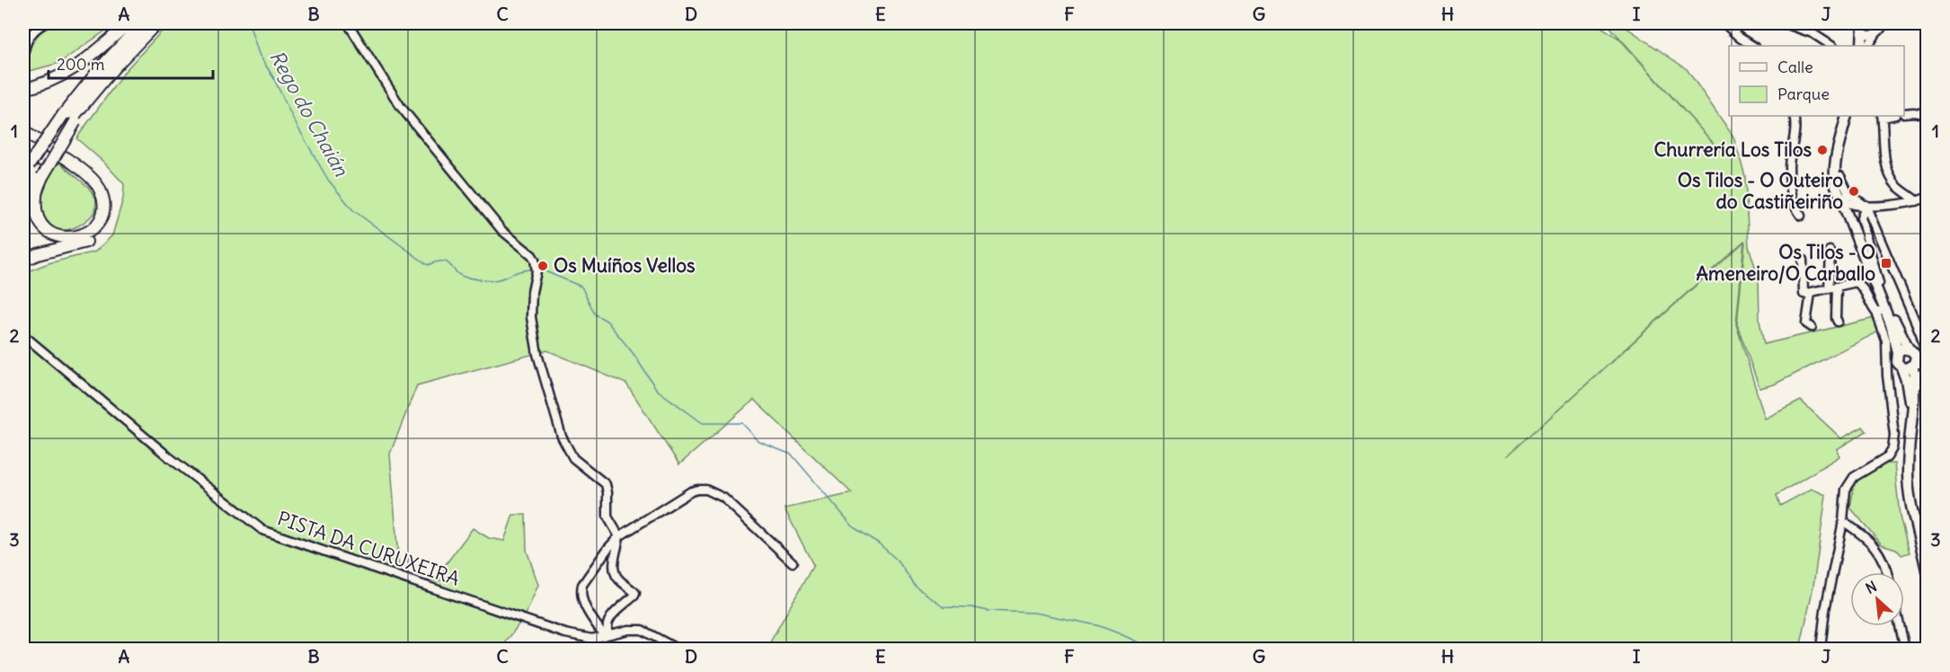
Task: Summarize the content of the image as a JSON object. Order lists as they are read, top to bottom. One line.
{"streets":{"street":["PISTA DA CURUXEIRA"]},"water":["Rego do Chaián"],"places":{"other":["Churrería Los Tilos","Os Tilos - O Outeiro do Castiñeiriño","Os Muíños Vellos"],"transit":["Os Tilos - O Ameneiro/O Carballo"]},"legend":["Calle","Parque"],"scale_bar":"200 m","north":"top left","grid":{"columns":["A","B","C","D","E","F","G","H","I","J"],"rows":["1","2","3"]}}
